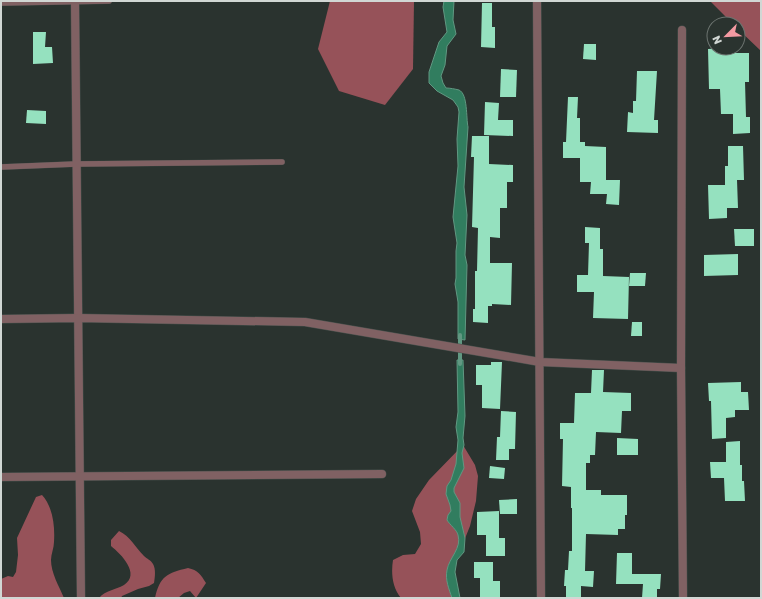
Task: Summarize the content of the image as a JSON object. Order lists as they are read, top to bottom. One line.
{"north":"bottom left"}
